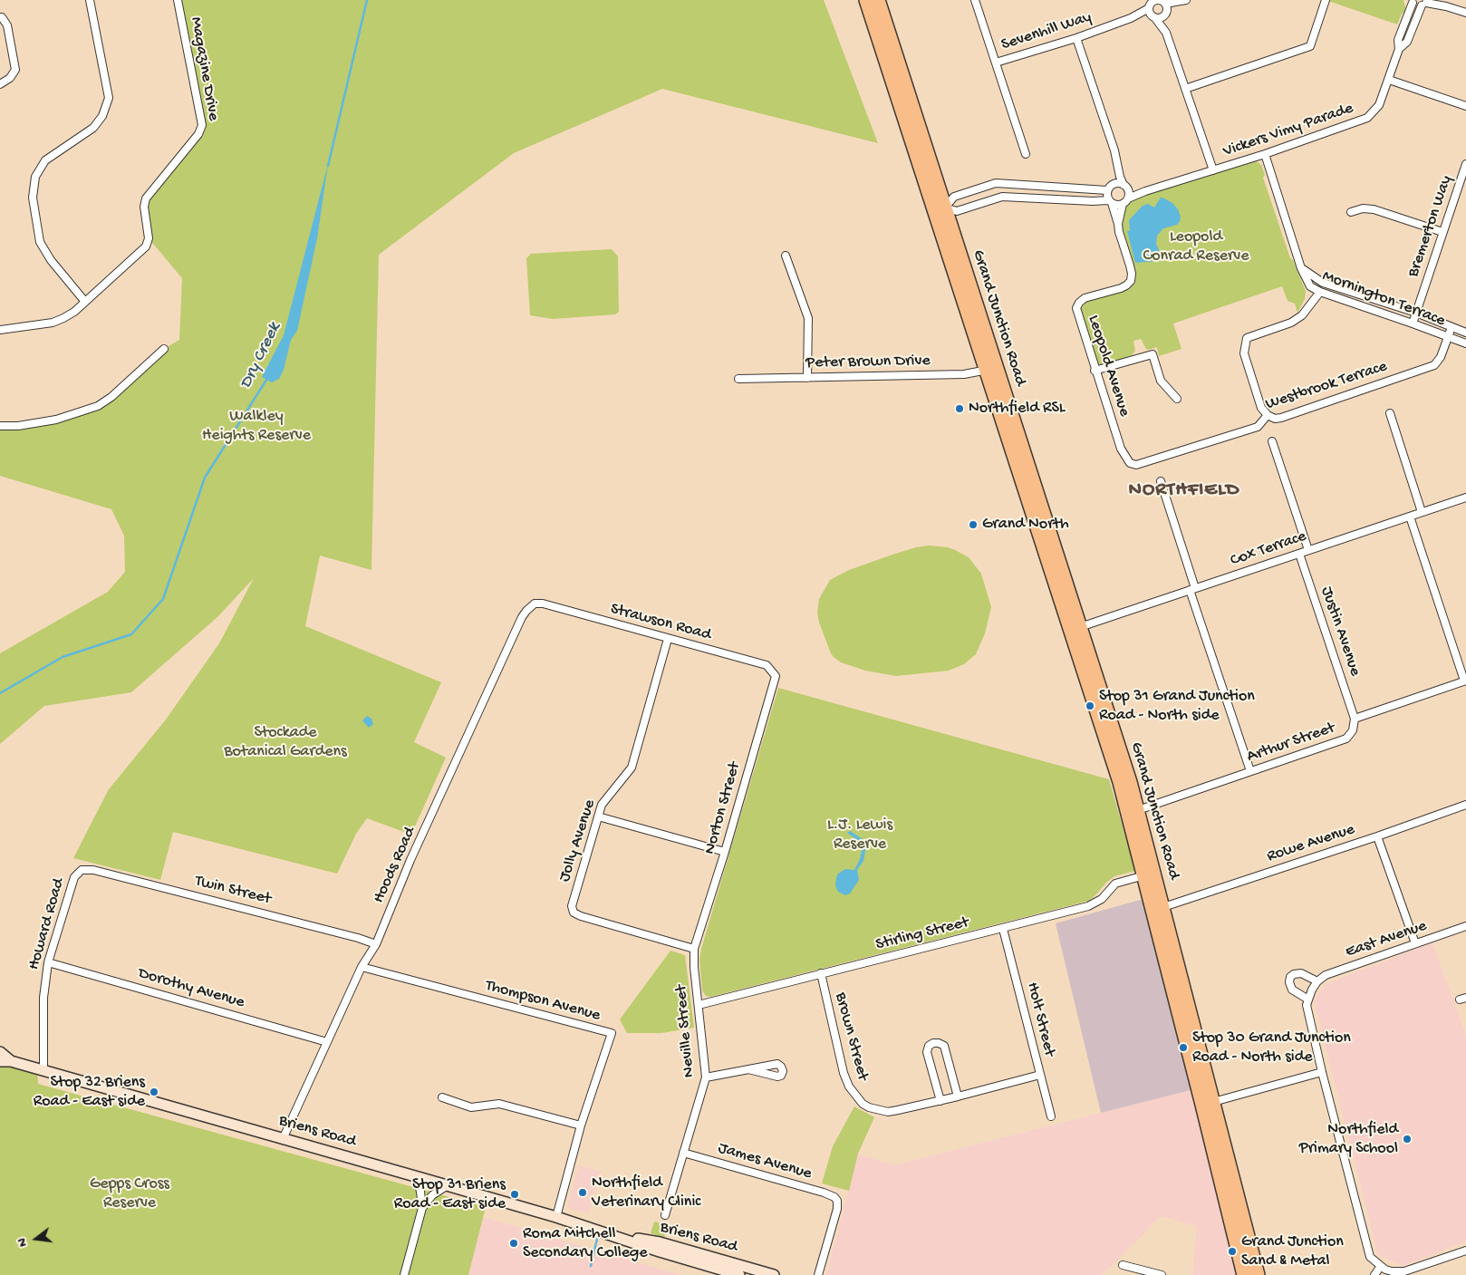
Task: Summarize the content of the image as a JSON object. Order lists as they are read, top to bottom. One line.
{"streets":{"highway":["Grand Junction Road"],"main road":["Briens Road"],"street":["Sevenhill Way","Magazine Drive","Vickers Vimy Parade","Bremerton Way","Mornington Terrace","Peter Brown Drive","Leopold Avenue","Westbrook Terrace","Cox Terrace","Strawson Road","Justin Avenue","Arthur Street","Norton Street","Jolly Avenue","Rowe Avenue","Hoods Road","Twin Street","Howard Road","Stirling Street","East Avenue","Dorothy Avenue","Thompson Avenue","Holt Street","Neville Street","Brown Street","James Avenue"]},"crossings":[["Vickers Vimy Parade","Mornington Terrace"],["Vickers Vimy Parade","Leopold Avenue"],["Bremerton Way","Mornington Terrace"],["Mornington Terrace","Westbrook Terrace"],["Grand Junction Road","Peter Brown Drive"],["Grand Junction Road","Cox Terrace"],["Grand Junction Road","Arthur Street"],["Grand Junction Road","Rowe Avenue"],["Grand Junction Road","Stirling Street"],["Leopold Avenue","Westbrook Terrace"],["Cox Terrace","Justin Avenue"],["Strawson Road","Norton Street"],["Strawson Road","Jolly Avenue"],["Strawson Road","Hoods Road"],["Justin Avenue","Arthur Street"],["Norton Street","Jolly Avenue"],["Norton Street","Neville Street"],["Jolly Avenue","Neville Street"],["Hoods Road","Twin Street"],["Hoods Road","Dorothy Avenue"],["Hoods Road","Thompson Avenue"],["Hoods Road","Briens Road"],["Twin Street","Howard Road"],["Howard Road","Dorothy Avenue"],["Howard Road","Briens Road"],["Stirling Street","Holt Street"],["Stirling Street","Neville Street"],["Stirling Street","Brown Street"],["Thompson Avenue","Briens Road"],["Holt Street","Brown Street"],["Neville Street","James Avenue"]],"districts":["NORTHFIELD"],"water":["Dry Creek"],"parks":["Leopold Conrad Reserve","Walkley Heights Reserve","Stockade Botanical Gardens","L.J. Lewis Reserve","Gepps Cross Reserve"],"places":["Northfield RSL","Grand North","Stop 31 Grand Junction Road - North side","Stop 30 Grand Junction Road - North side","Stop 32 Briens Road - East side","Northfield Primary School","Northfield Veterinary Clinic","Stop 31 Briens Road - East side","Roma Mitchell Secondary College","Grand Junction Sand & Metal"],"north":"left"}
